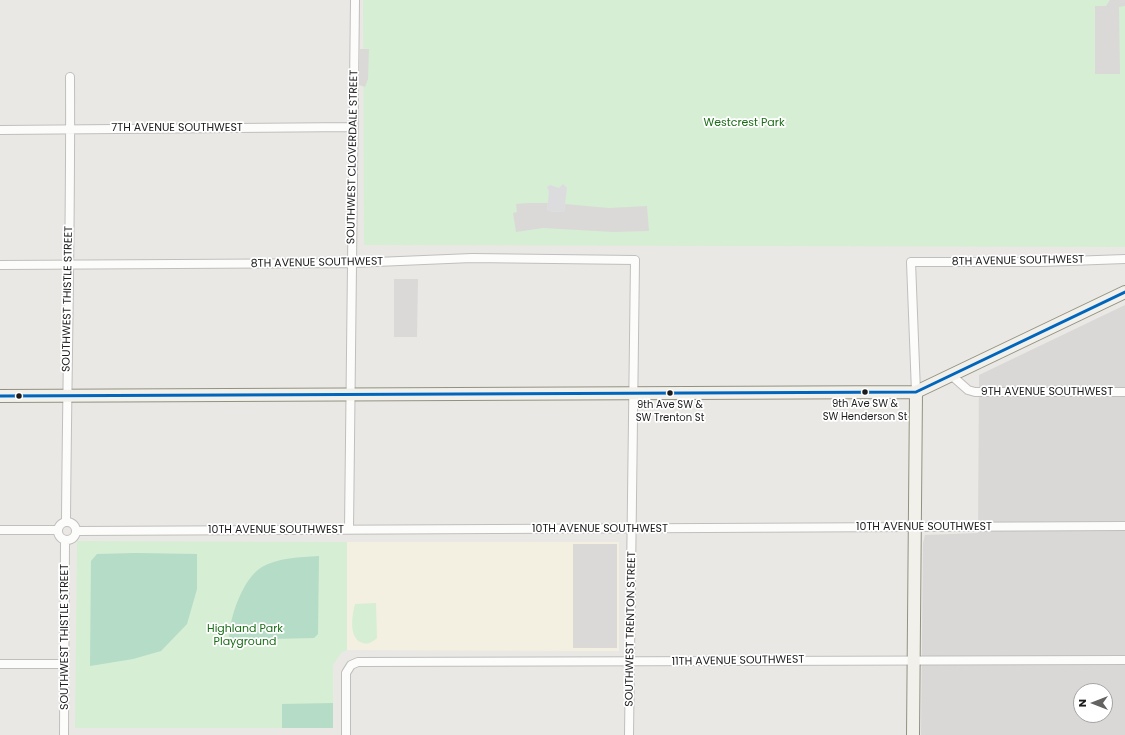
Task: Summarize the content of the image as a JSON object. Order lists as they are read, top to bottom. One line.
{"streets":{"street":["7TH AVENUE SOUTHWEST","SOUTHWEST CLOVERDALE STREET","8TH AVENUE SOUTHWEST","SOUTHWEST THISTLE STREET","9TH AVENUE SOUTHWEST","10TH AVENUE SOUTHWEST","SOUTHWEST TRENTON STREET","11TH AVENUE SOUTHWEST"]},"crossings":[["7TH AVENUE SOUTHWEST","SOUTHWEST CLOVERDALE STREET"],["7TH AVENUE SOUTHWEST","SOUTHWEST THISTLE STREET"],["SOUTHWEST CLOVERDALE STREET","8TH AVENUE SOUTHWEST"],["SOUTHWEST CLOVERDALE STREET","10TH AVENUE SOUTHWEST"],["8TH AVENUE SOUTHWEST","SOUTHWEST THISTLE STREET"],["8TH AVENUE SOUTHWEST","SOUTHWEST TRENTON STREET"],["SOUTHWEST THISTLE STREET","10TH AVENUE SOUTHWEST"],["10TH AVENUE SOUTHWEST","SOUTHWEST TRENTON STREET"],["SOUTHWEST TRENTON STREET","11TH AVENUE SOUTHWEST"]],"parks":["Westcrest Park","Highland Park Playground"],"places":["9th Ave SW & SW Henderson St","9th Ave SW & SW Trenton St"],"north":"left"}
